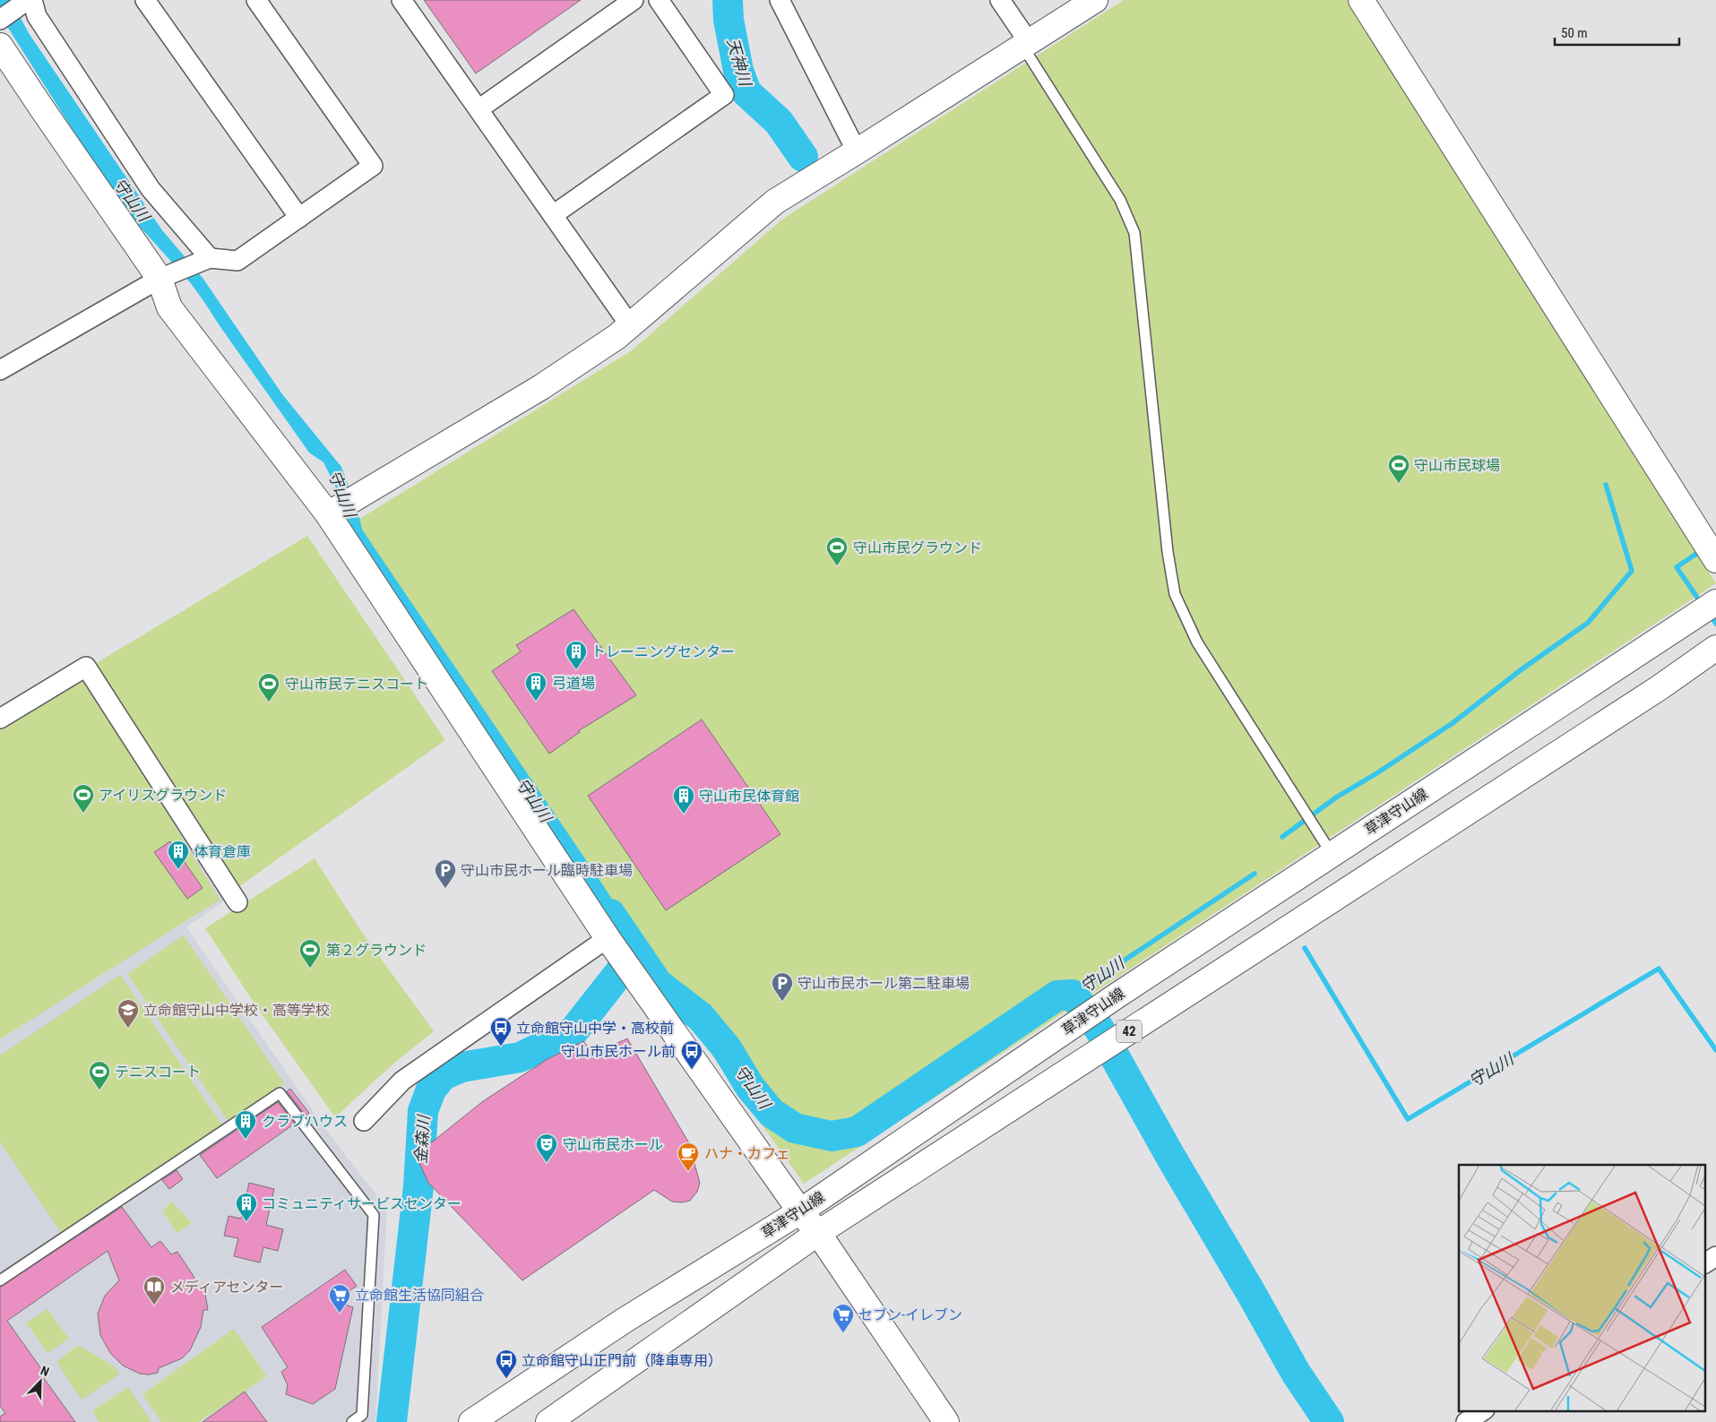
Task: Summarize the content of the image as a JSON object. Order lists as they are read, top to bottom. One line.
{"streets":{"street":["草津守山線","42"]},"water":["天神川","守山川","金森川"],"places":{"sports":["守山市民球場","守山市民グラウンド","守山市民テニスコート","アイリスグラウンド","第２グラウンド","テニスコート"],"building":["トレーニングセンター","弓道場","守山市民体育館","体育倉庫","クラブハウス","コミュニティサービスセンター"],"parking":["守山市民ホール臨時駐車場","守山市民ホール第二駐車場"],"school or university":["立命館守山中学校・高等学校"],"bus stop":["立命館守山中学・高校前","守山市民ホール前","立命館守山正門前（降車専用）"],"theatre":["守山市民ホール"],"cafe":["ハナ・カフェ"],"library":["メディアセンター"],"supermarket":["立命館生活協同組合","セブン-イレブン"]},"scale_bar":"50 m","north":"top right"}
